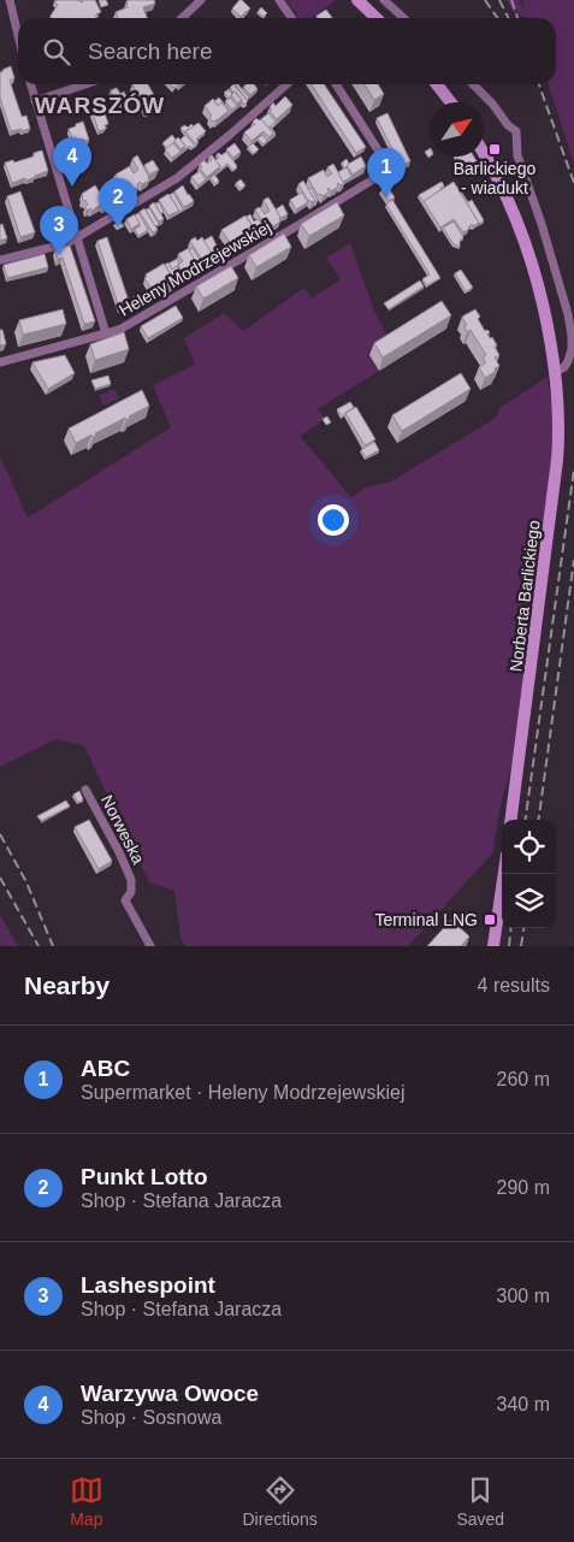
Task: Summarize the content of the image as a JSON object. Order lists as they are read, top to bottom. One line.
{"streets":{"street":["Heleny Modrzejewskiej","Norberta Barlickiego","Norweska"]},"districts":["WARSZÓW"],"places":{"transit":["Barlickiego - wiadukt","Terminal LNG"]},"north":"top right","page":{"search":"Search here","pins":["4","1","2","3"],"heading":["Nearby","4 results"],"list":[{"mark":"1","name":"ABC","note":"Supermarket · Heleny Modrzejewskiej","value":"260 m"},{"mark":"2","name":"Punkt Lotto","note":"Shop · Stefana Jaracza","value":"290 m"},{"mark":"3","name":"Lashespoint","note":"Shop · Stefana Jaracza","value":"300 m"},{"mark":"4","name":"Warzywa Owoce","note":"Shop · Sosnowa","value":"340 m"}],"nav":["Map","Directions","Saved"]}}
